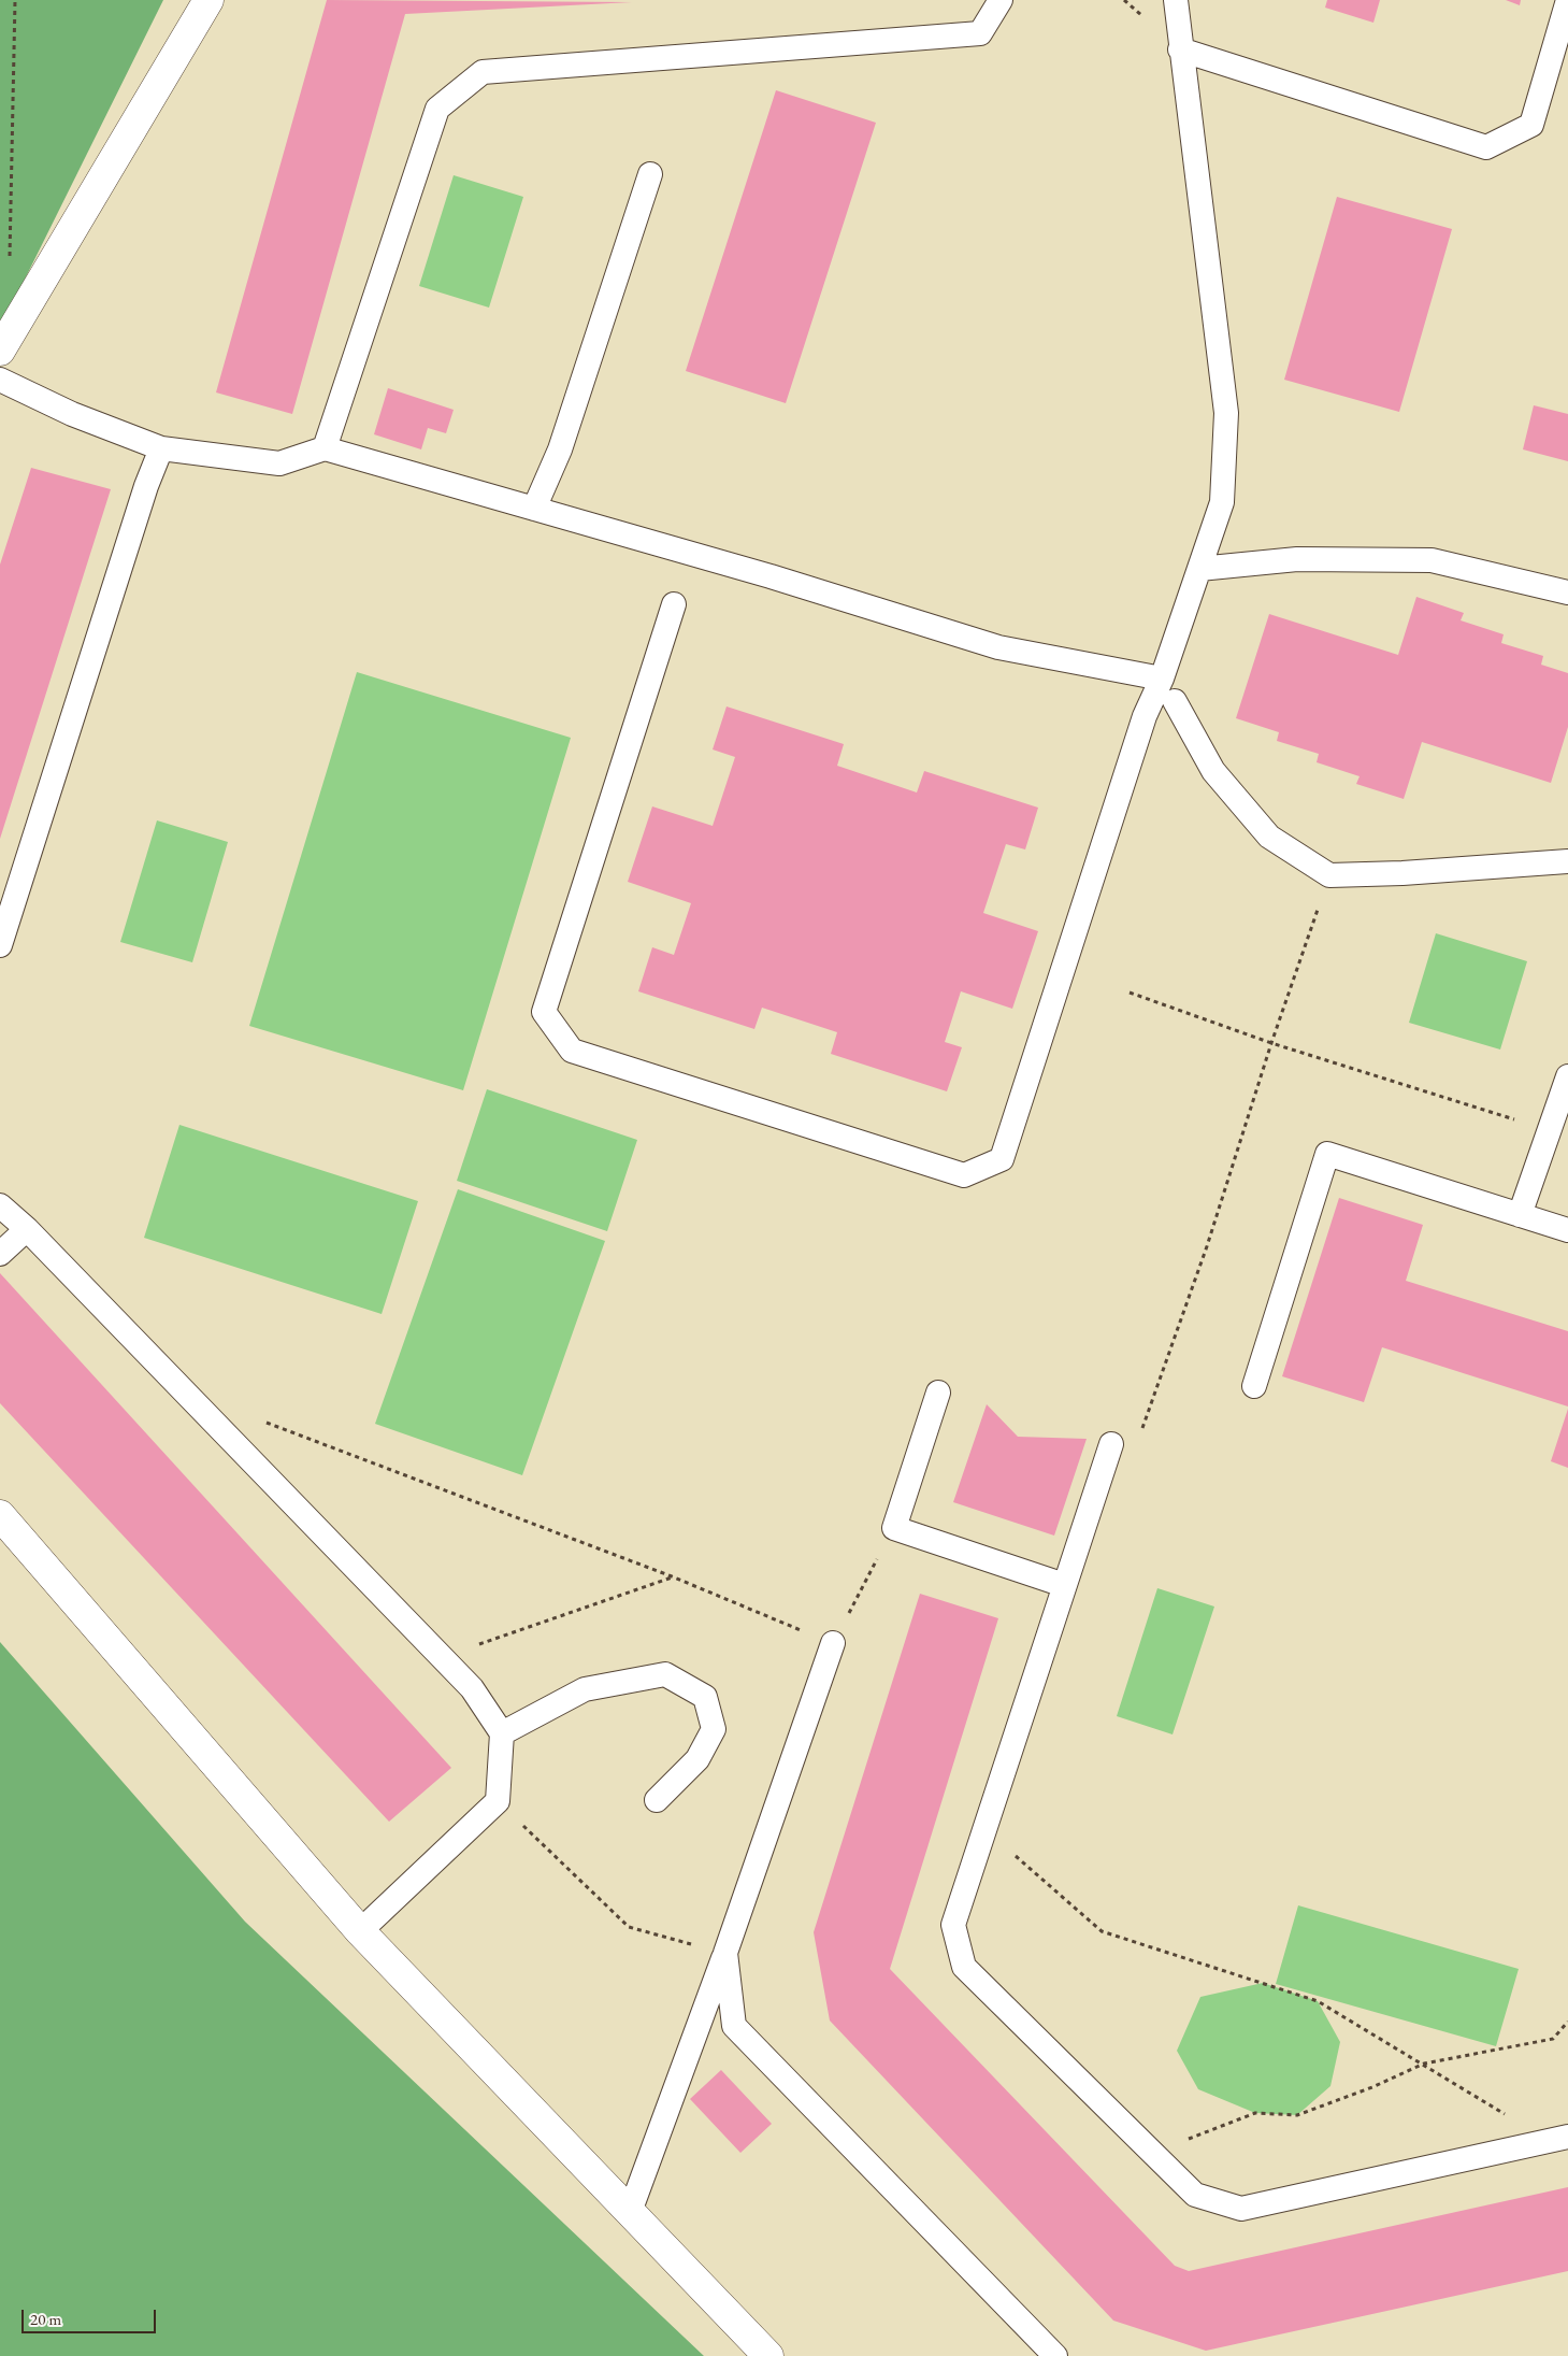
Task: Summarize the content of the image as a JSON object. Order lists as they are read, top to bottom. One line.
{"scale_bar":"20 m"}
